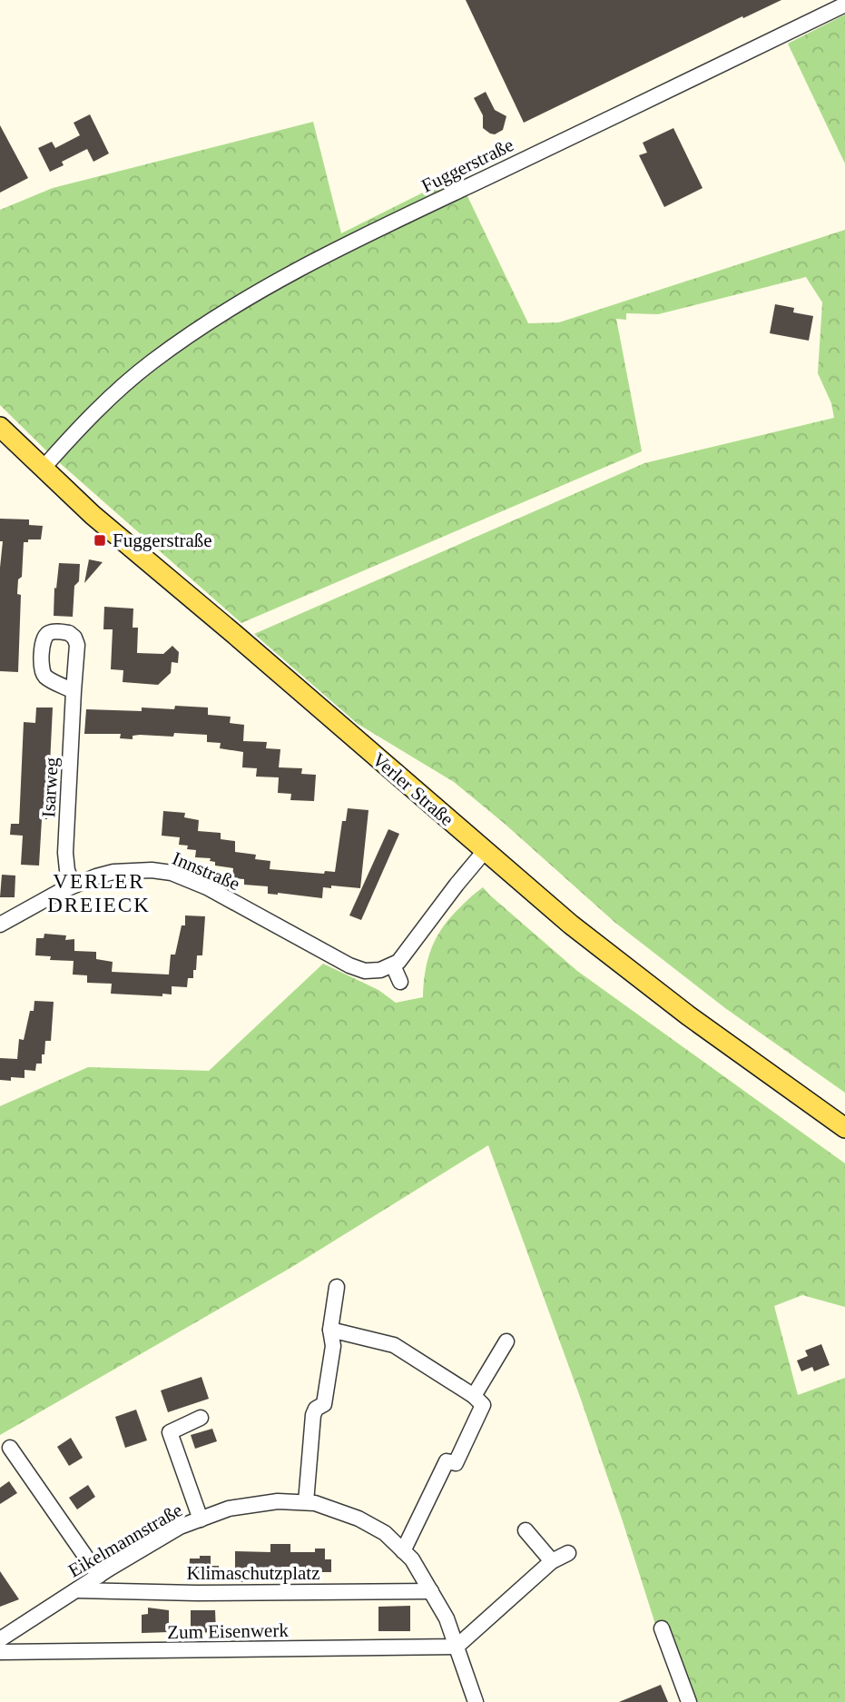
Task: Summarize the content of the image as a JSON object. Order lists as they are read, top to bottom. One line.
{"streets":{"main road":["Verler Straße"],"street":["Fuggerstraße","Isarweg","Innstraße","Eikelmannstraße","Klimaschutzplatz","Zum Eisenwerk"]},"crossings":[["Fuggerstraße","Verler Straße"],["Isarweg","Innstraße"],["Eikelmannstraße","Klimaschutzplatz"],["Eikelmannstraße","Zum Eisenwerk"]],"districts":["VERLER DREIECK"],"places":{"transit":["Fuggerstraße"]}}
